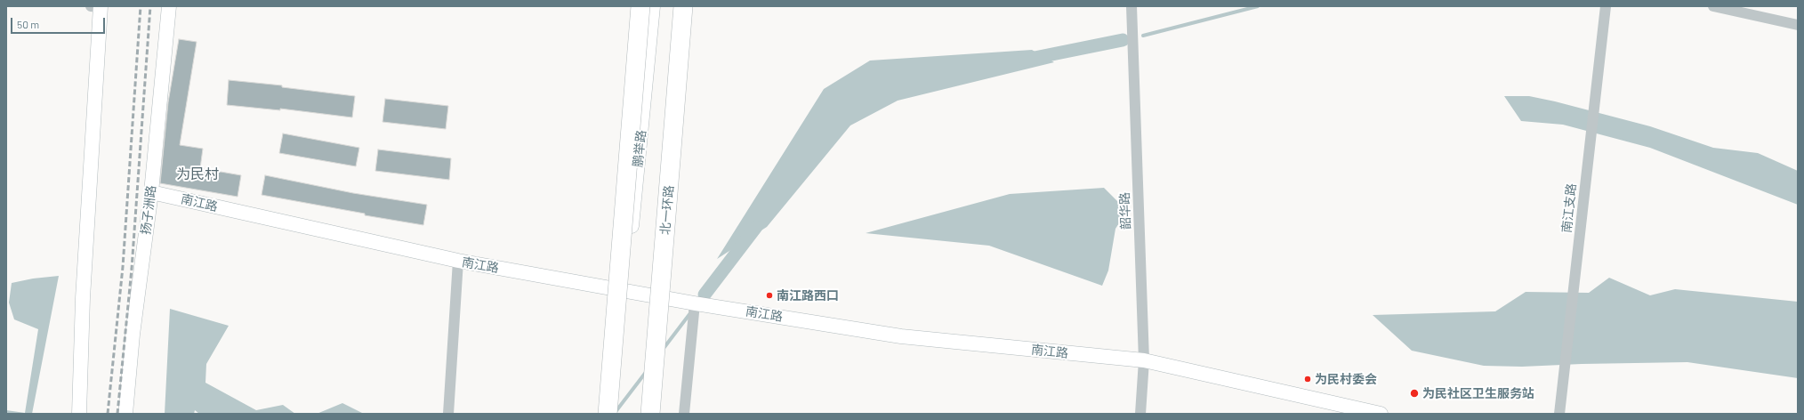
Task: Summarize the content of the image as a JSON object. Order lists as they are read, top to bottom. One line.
{"streets":{"highway":["北一环路"],"main road":["鹏举路","南江路","扬子洲路"],"street":["南江支路","韶华路"]},"crossings":[["鹏举路","南江路"],["南江路","扬子洲路"],["南江路","韶华路"]],"districts":["为民村"],"places":["南江路西口","为民村委会","为民社区卫生服务站"],"scale_bar":"50 m"}
